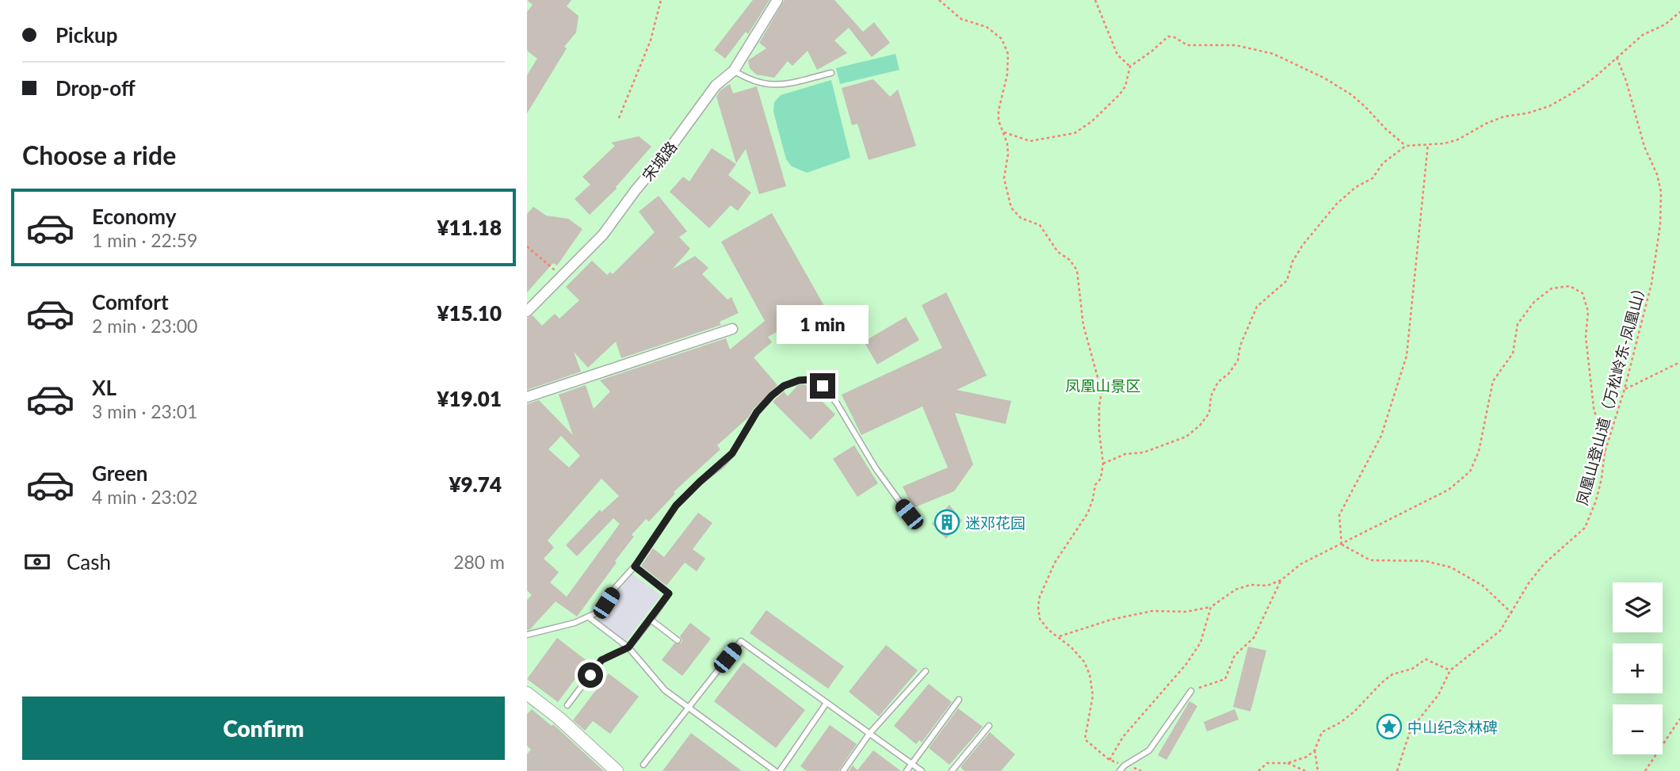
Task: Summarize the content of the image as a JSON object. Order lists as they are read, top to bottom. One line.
{"streets":{"street":["宋城路"],"path":["凤凰山登山道（万松岭东-凤凰山）"]},"parks":["凤凰山景区"],"places":{"building":["迷邓花园"],"place":["中山纪念林碑"]},"page":{"banner":["Pickup","Drop-off"],"heading":"Choose a ride","list":[{"name":"Economy","note":"1 min · 22:59","value":"¥11.18"},{"name":"Comfort","note":"2 min · 23:00","value":"¥15.10"},{"name":"XL","note":"3 min · 23:01","value":"¥19.01"},{"name":"Green","note":"4 min · 23:02","value":"¥9.74"}],"bubble":"1 min","pay":["Cash","280 m"],"map_buttons":["+","−"],"buttons":"Confirm"}}
